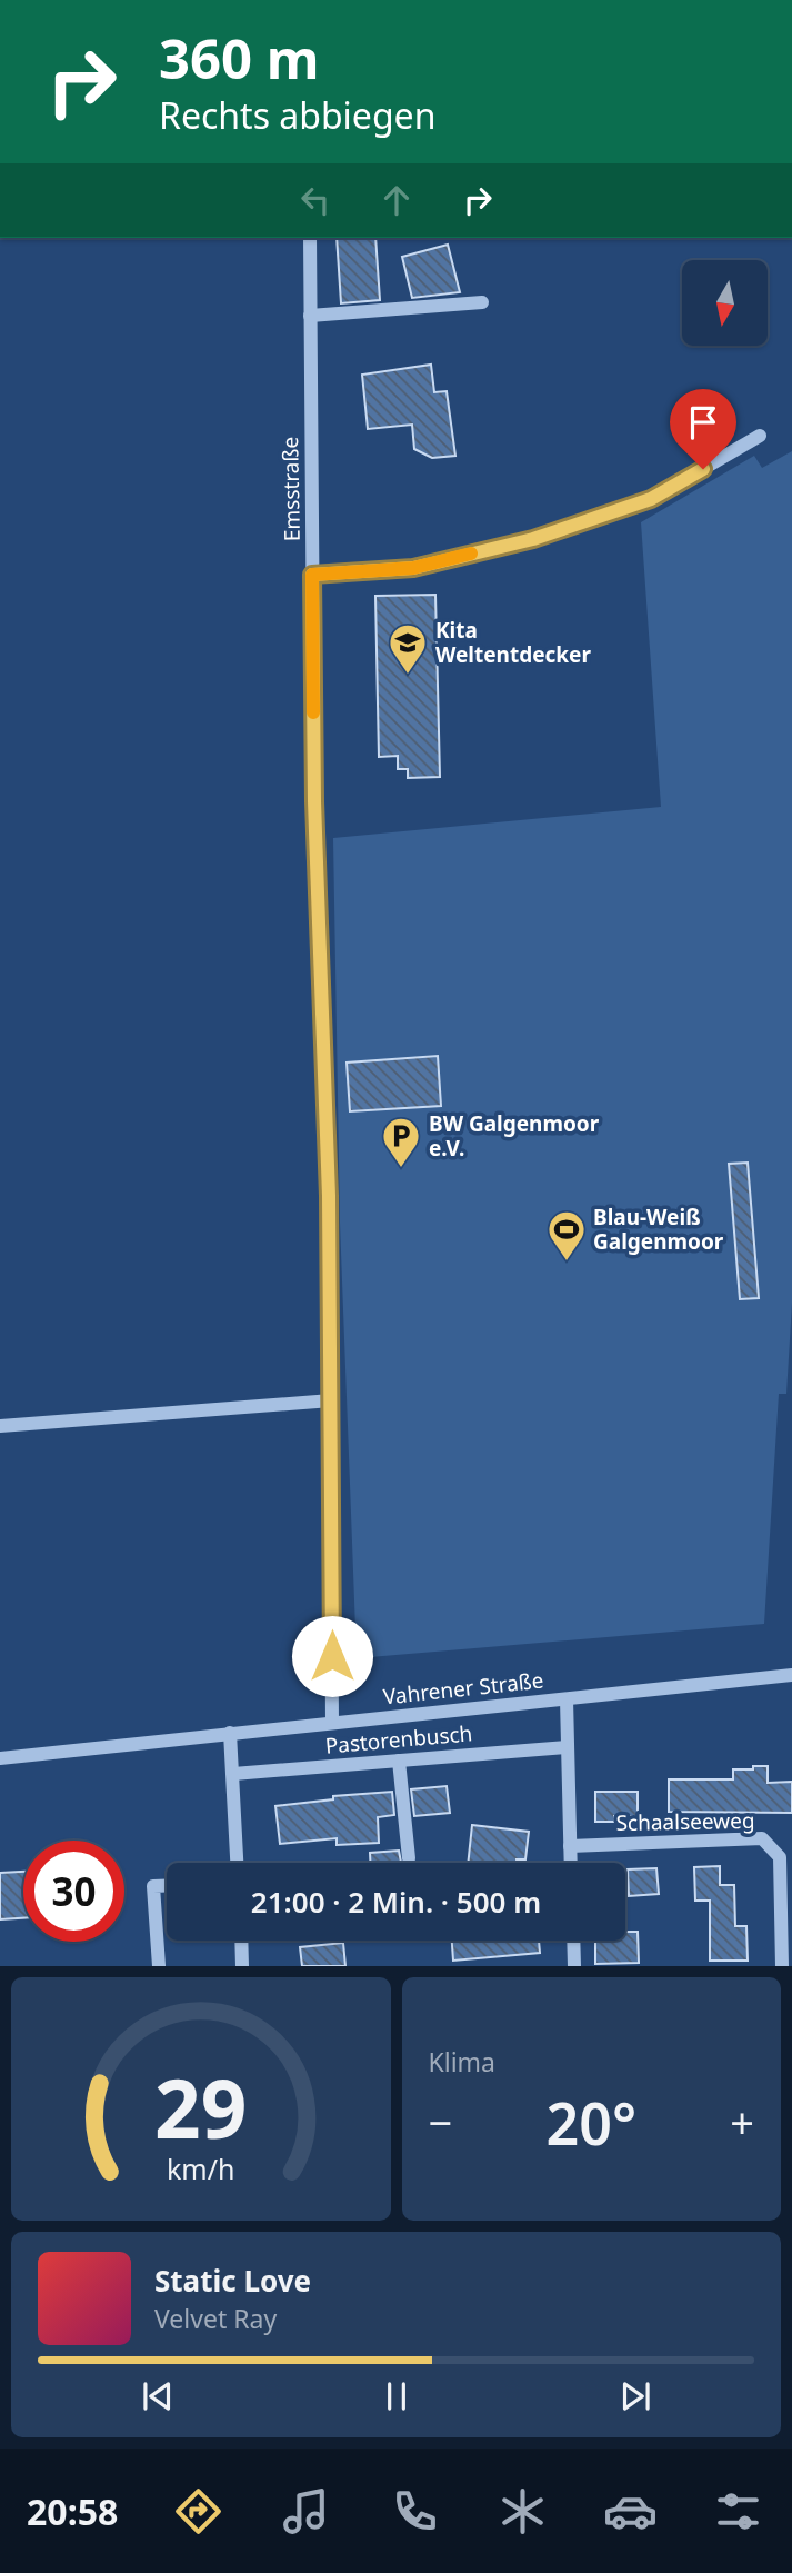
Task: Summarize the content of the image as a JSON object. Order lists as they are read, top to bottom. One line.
{"streets":{"street":["Emsstraße","Vahrener Straße","Pastorenbusch","Schaalseeweg"]},"crossings":[["Emsstraße","Vahrener Straße"]],"places":{"school or university":["Kita Weltentdecker"],"parking":["BW Galgenmoor e.V."],"sports":["Blau-Weiß Galgenmoor"]},"north":"bottom","page":{"turn":["360 m","Rechts abbiegen"],"limit":"30","trip":"21:00 · 2 Min. · 500 m","tile":"Klima","heat":["−","20°","+"],"song":["Static Love","Velvet Ray"],"tabs":"20:58","gauge":["29","km/h"]}}
